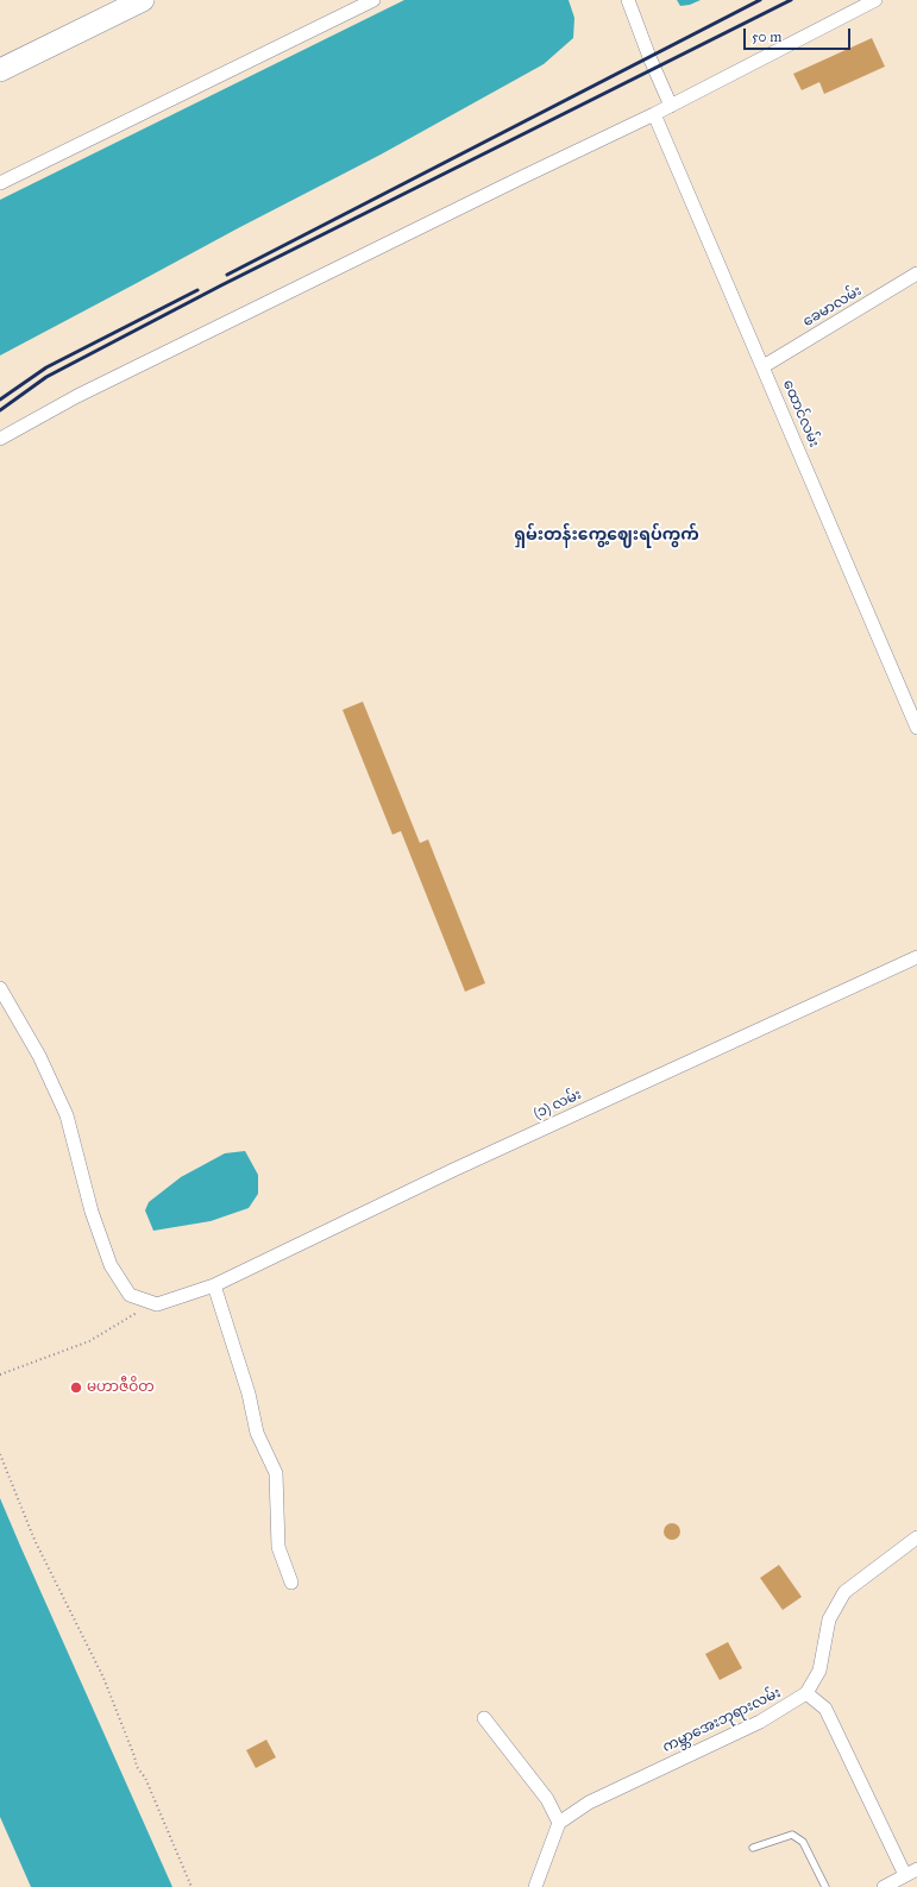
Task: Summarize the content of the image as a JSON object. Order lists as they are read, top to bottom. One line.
{"streets":{"street":["ခေမာလမ်း","ထောင်လမ်း","(၁) လမ်း","ကမ္ဘာအေးဘုရားလမ်း"]},"crossings":[["ခေမာလမ်း","ထောင်လမ်း"]],"districts":["ရှမ်းတန်းကွေ့ဈေးရပ်ကွက်"],"places":["မဟာဇီဝိတ"],"scale_bar":"50 m"}
